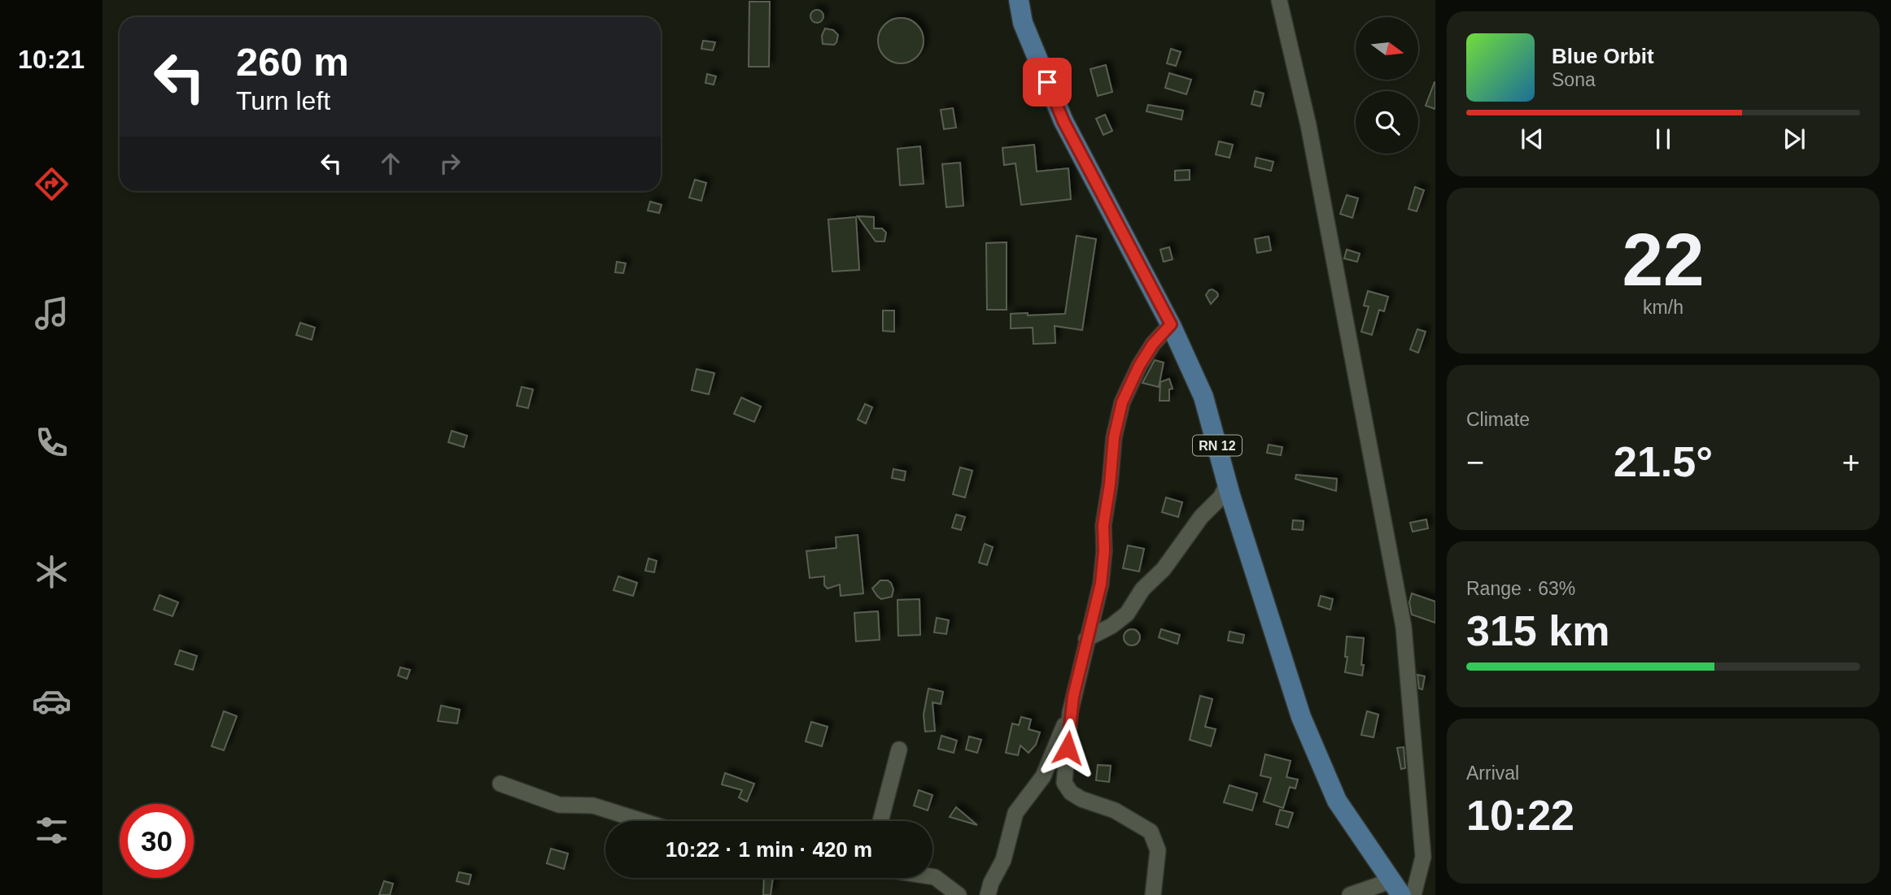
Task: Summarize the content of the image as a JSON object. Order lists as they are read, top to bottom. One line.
{"streets":{"main road":["RN 12"]},"north":"right","page":{"tabs":"10:21","turn":["260 m","Turn left"],"song":["Blue Orbit","Sona"],"tile":[["22","km/h"],"Climate",["Range · 63%","315 km"],["Arrival","10:22"]],"heat":["−","21.5°","+"],"limit":"30","trip":"10:22 · 1 min · 420 m"}}
